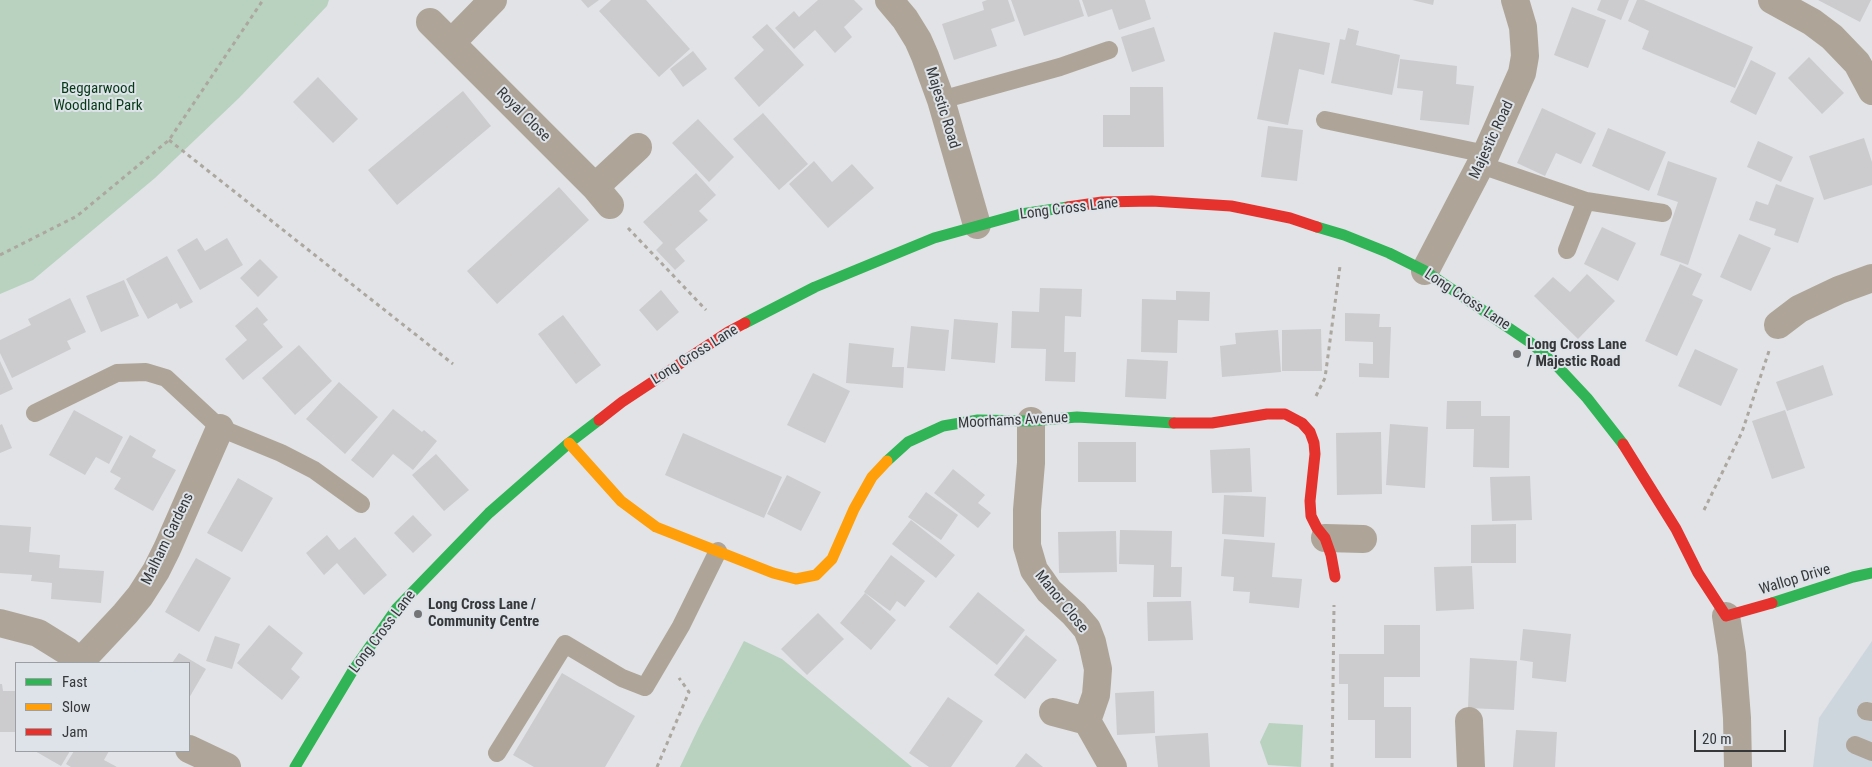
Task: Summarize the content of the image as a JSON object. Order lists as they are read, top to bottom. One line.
{"streets":{"street":["Majestic Road","Royal Close","Long Cross Lane","Moorhams Avenue","Malham Gardens","Wallop Drive","Manor Close"]},"crossings":[["Majestic Road","Long Cross Lane"],["Long Cross Lane","Moorhams Avenue"],["Long Cross Lane","Wallop Drive"],["Moorhams Avenue","Manor Close"]],"parks":["Beggarwood Woodland Park"],"places":["Long Cross Lane / Majestic Road","Long Cross Lane / Community Centre"],"legend":["Fast","Slow","Jam"],"scale_bar":"20 m"}
